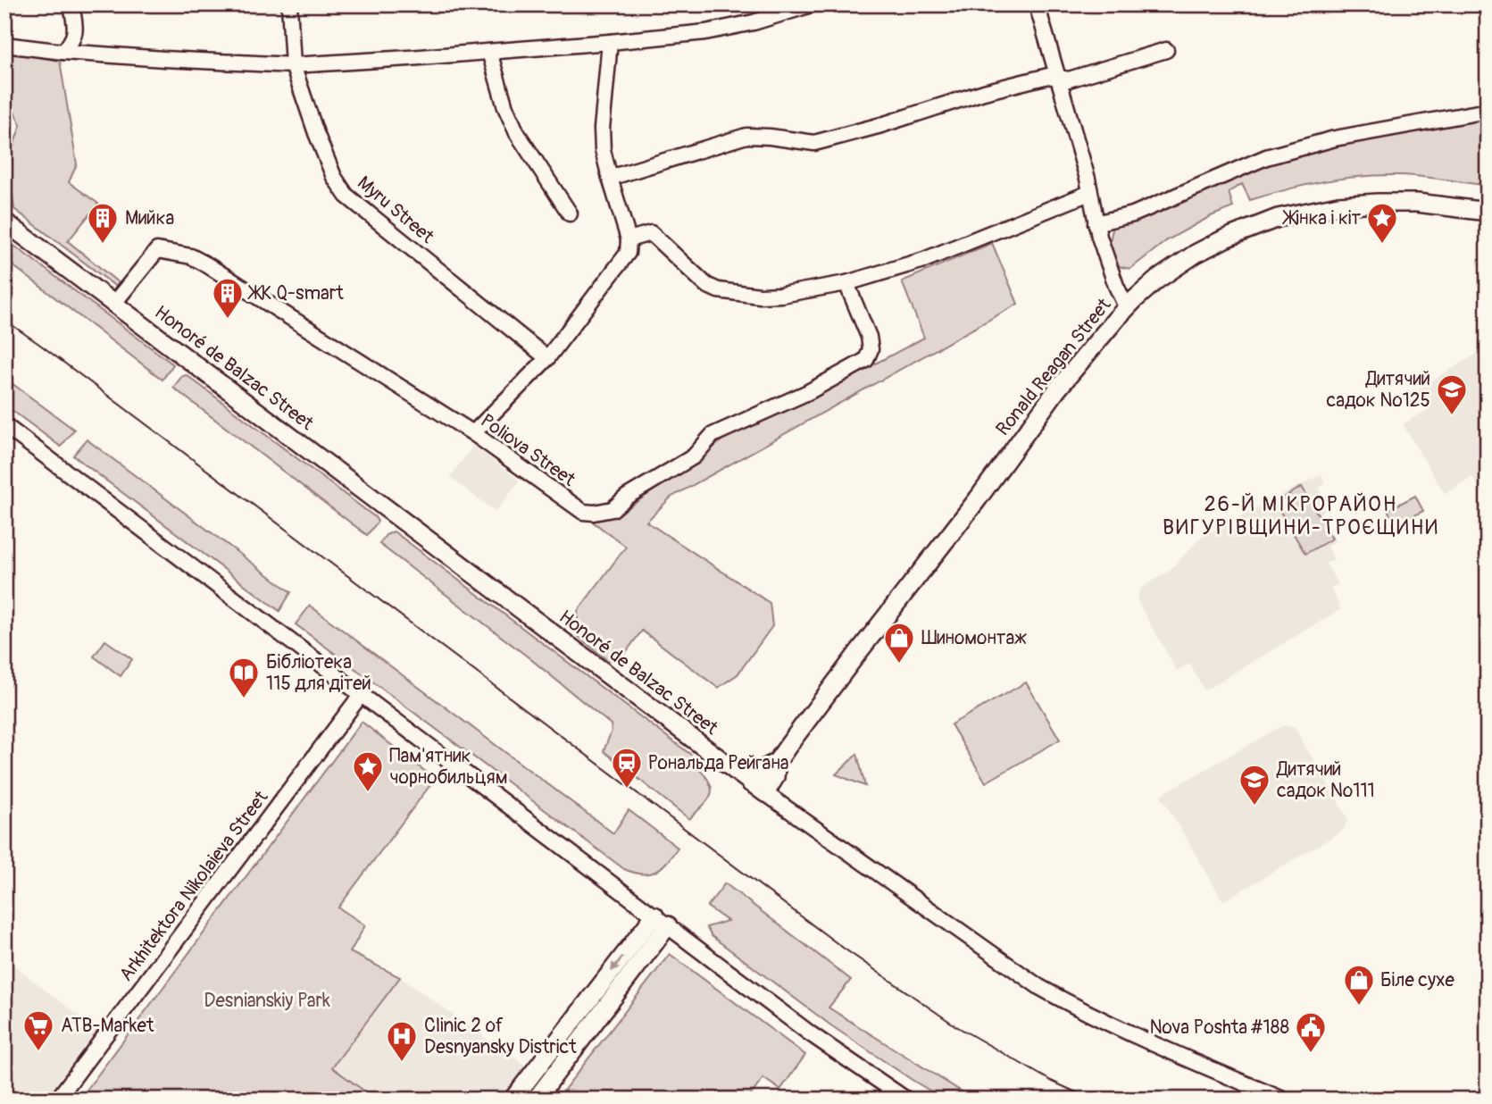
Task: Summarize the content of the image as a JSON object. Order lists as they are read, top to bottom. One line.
{"streets":{"main road":["Ronald Reagan Street","Honoré de Balzac Street"],"street":["Myru Street","Poliova Street","Arkhitektora Nikolaieva Street"]},"crossings":[["Ronald Reagan Street","Honoré de Balzac Street"],["Honoré de Balzac Street","Poliova Street"]],"districts":["26-Й МІКРОРАЙОН ВИГУРІВЩИНИ-ТРОЄЩИНИ"],"parks":["Desnianskiy Park"],"places":{"building":["Мийка","ЖК Q-smart"],"place":["Жінка і кіт","Пам'ятник чорнобильцям"],"school or university":["Дитячий садок №125","Дитячий садок №111"],"shop":["Шиномонтаж","Біле сухе"],"library":["Бібліотека 115 для дітей"],"station":["Рональда Рейгана"],"supermarket":["ATB-Market"],"public building":["Nova Poshta #188"],"hospital":["Clinic 2 of Desnyansky District"]}}
